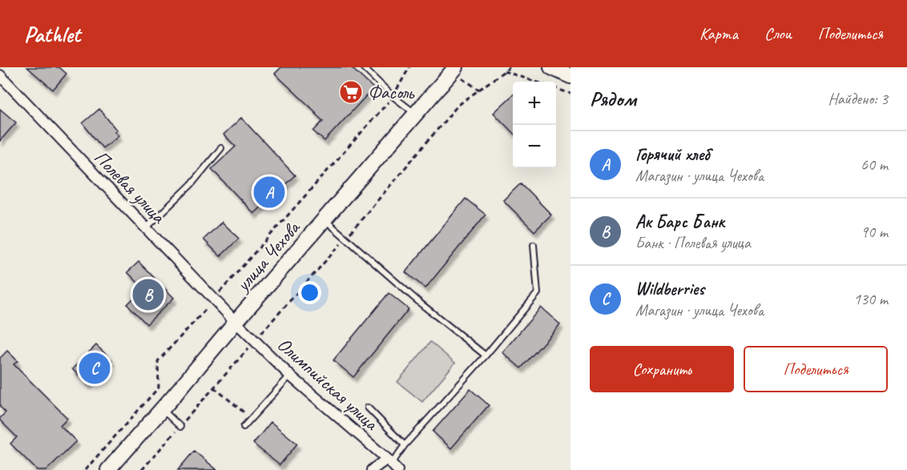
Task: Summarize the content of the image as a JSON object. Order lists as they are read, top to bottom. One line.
{"streets":{"street":["Полевая улица","улица Чехова","Олимпийская улица"]},"crossings":[["Полевая улица","улица Чехова"],["Полевая улица","Олимпийская улица"],["улица Чехова","Олимпийская улица"]],"places":{"supermarket":["Фасоль"]},"page":{"header":"Pathlet","nav":["Карта","Слои","Поделиться"],"heading":["Рядом","Найдено: 3"],"map_buttons":["+","−"],"list":[{"mark":"A","name":"Горячий хлеб","note":"Магазин · улица Чехова","value":"60 m"},{"mark":"B","name":"Ак Барс Банк","note":"Банк · Полевая улица","value":"90 m"},{"mark":"C","name":"Wildberries","note":"Магазин · улица Чехова","value":"130 m"}],"pins":["A","B","C"],"buttons":["Сохранить","Поделиться"]}}
